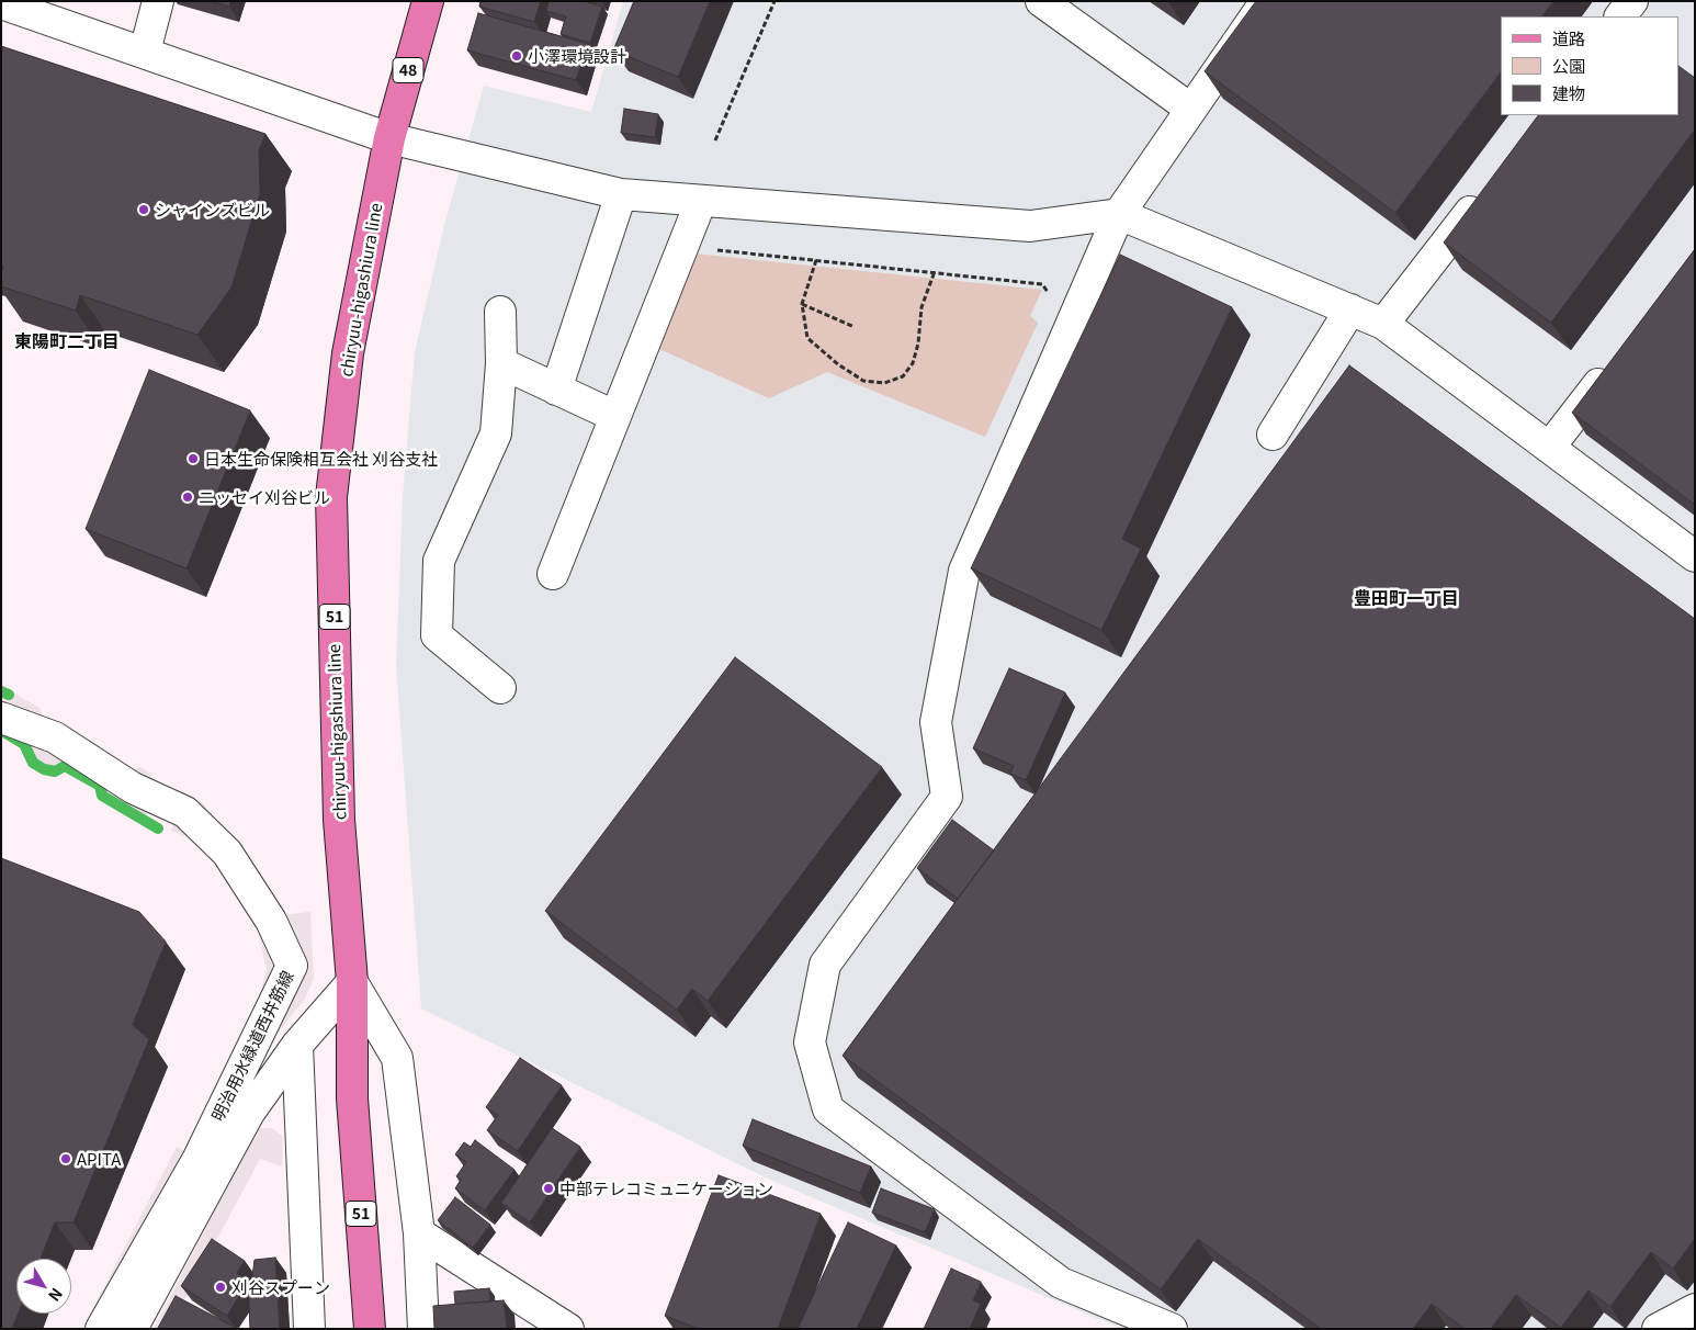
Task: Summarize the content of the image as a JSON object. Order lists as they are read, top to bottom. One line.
{"streets":{"main road":["48","chiryuu-higashiura line","51"],"street":["明治用水緑道西井筋線"]},"crossings":[["48","chiryuu-higashiura line"]],"districts":["東陽町二丁目","豊田町一丁目"],"places":["小澤環境設計","シャインズビル","日本生命保険相互会社 刈谷支社","ニッセイ刈谷ビル","APITA","中部テレコミュニケーション","刈谷スプーン"],"legend":["道路","公園","建物"],"north":"bottom right"}
